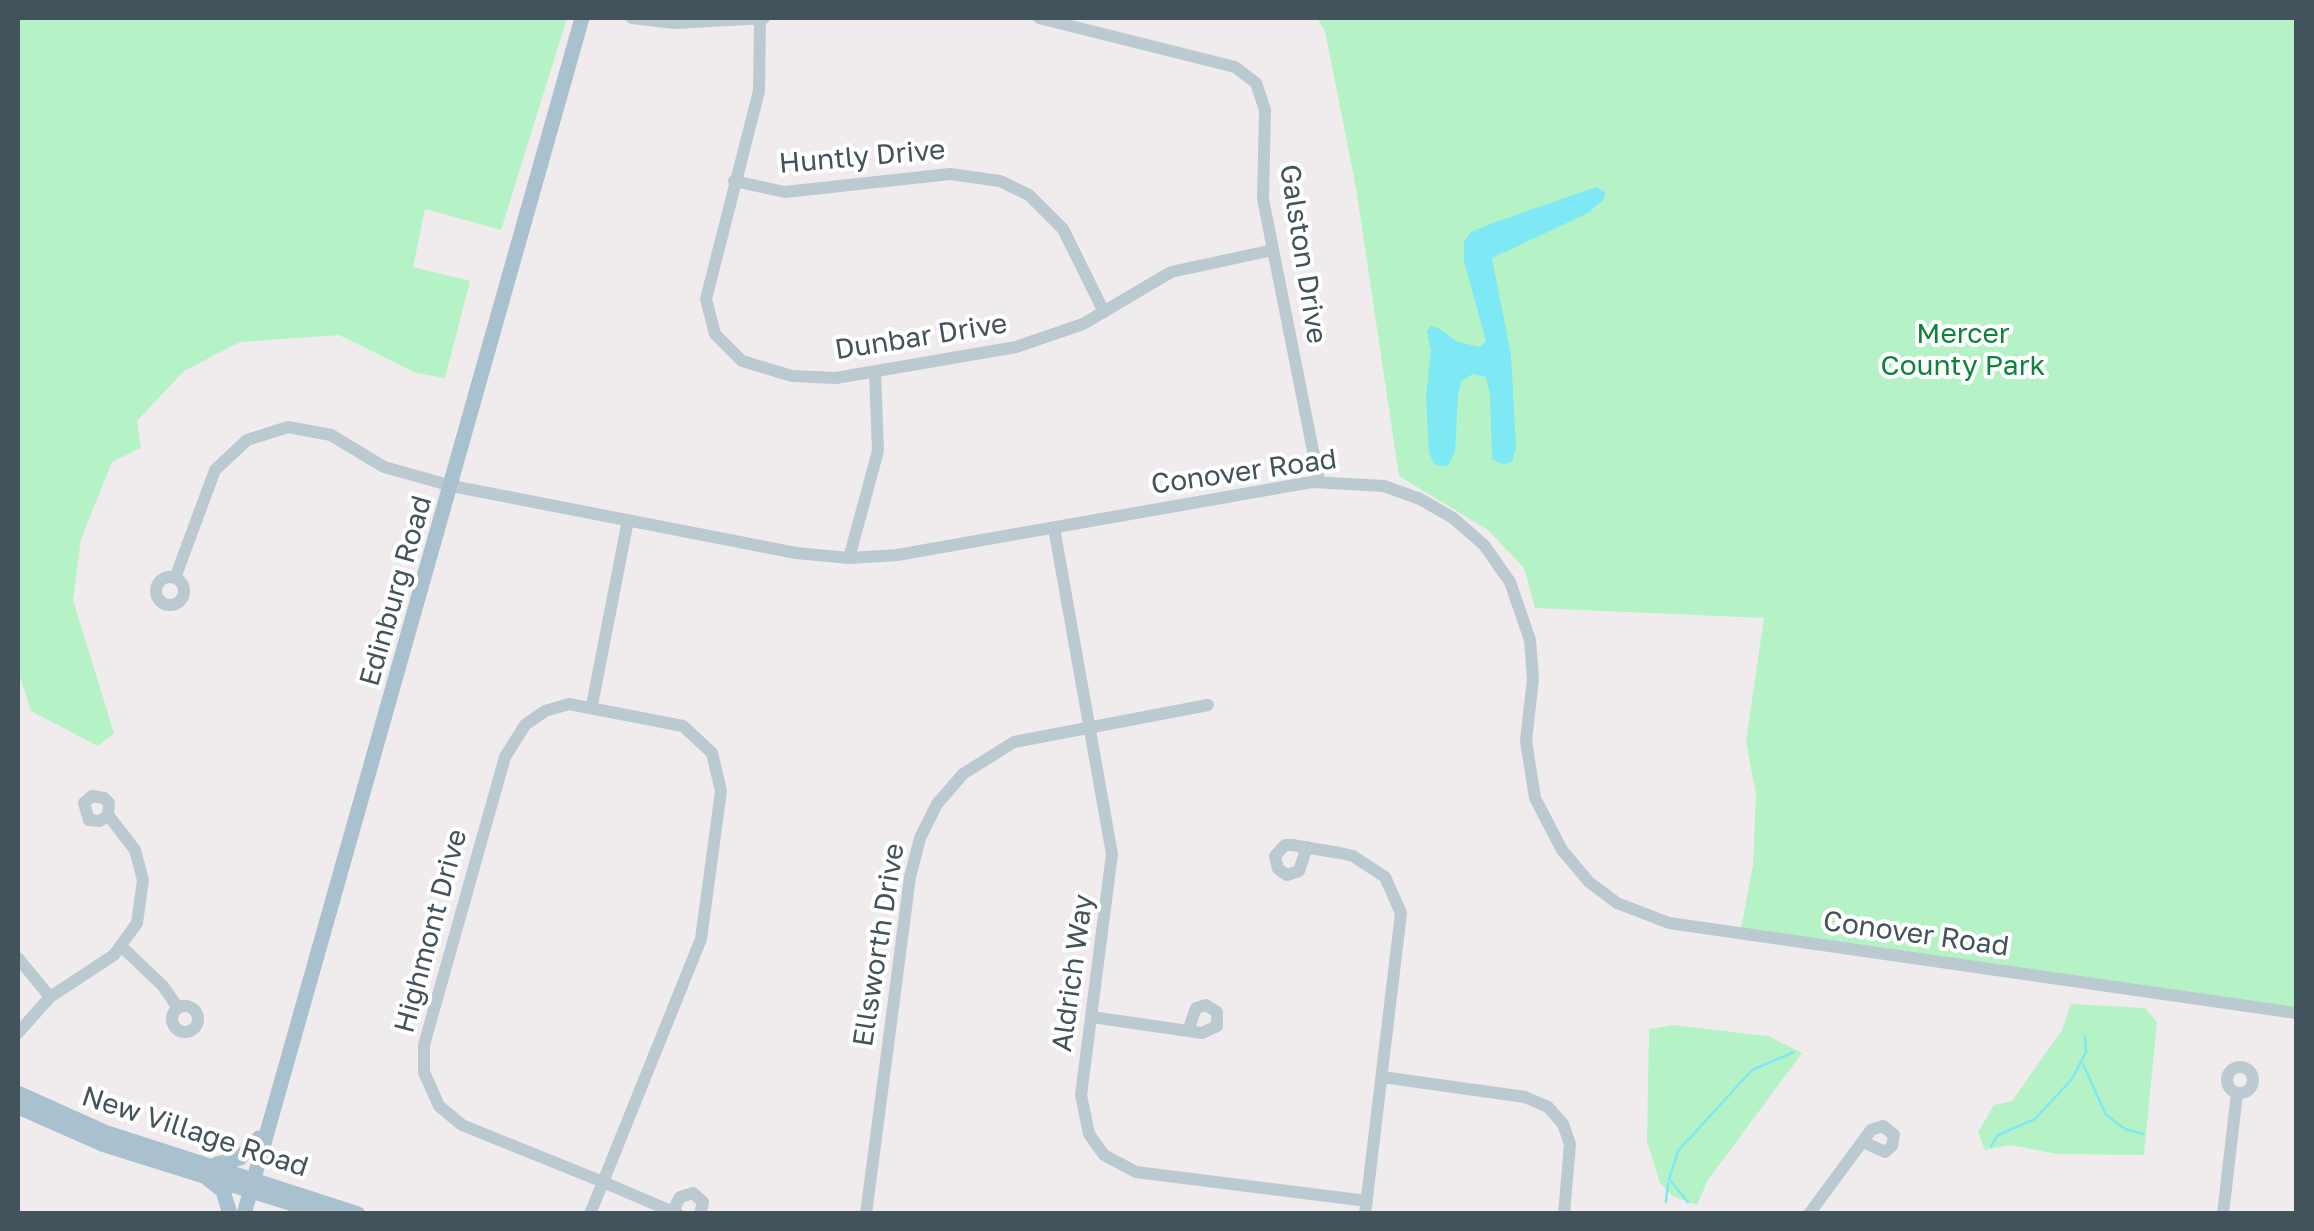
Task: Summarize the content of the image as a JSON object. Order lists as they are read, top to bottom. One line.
{"streets":{"main road":["Edinburg Road","New Village Road"],"street":["Huntly Drive","Galston Drive","Dunbar Drive","Conover Road","Highmont Drive","Ellsworth Drive","Aldrich Way"]},"crossings":[["Huntly Drive","Dunbar Drive"],["Galston Drive","Dunbar Drive"],["Galston Drive","Conover Road"],["Conover Road","Edinburg Road"],["Conover Road","Aldrich Way"],["Edinburg Road","New Village Road"],["Ellsworth Drive","Aldrich Way"]],"parks":["Mercer County Park"]}
